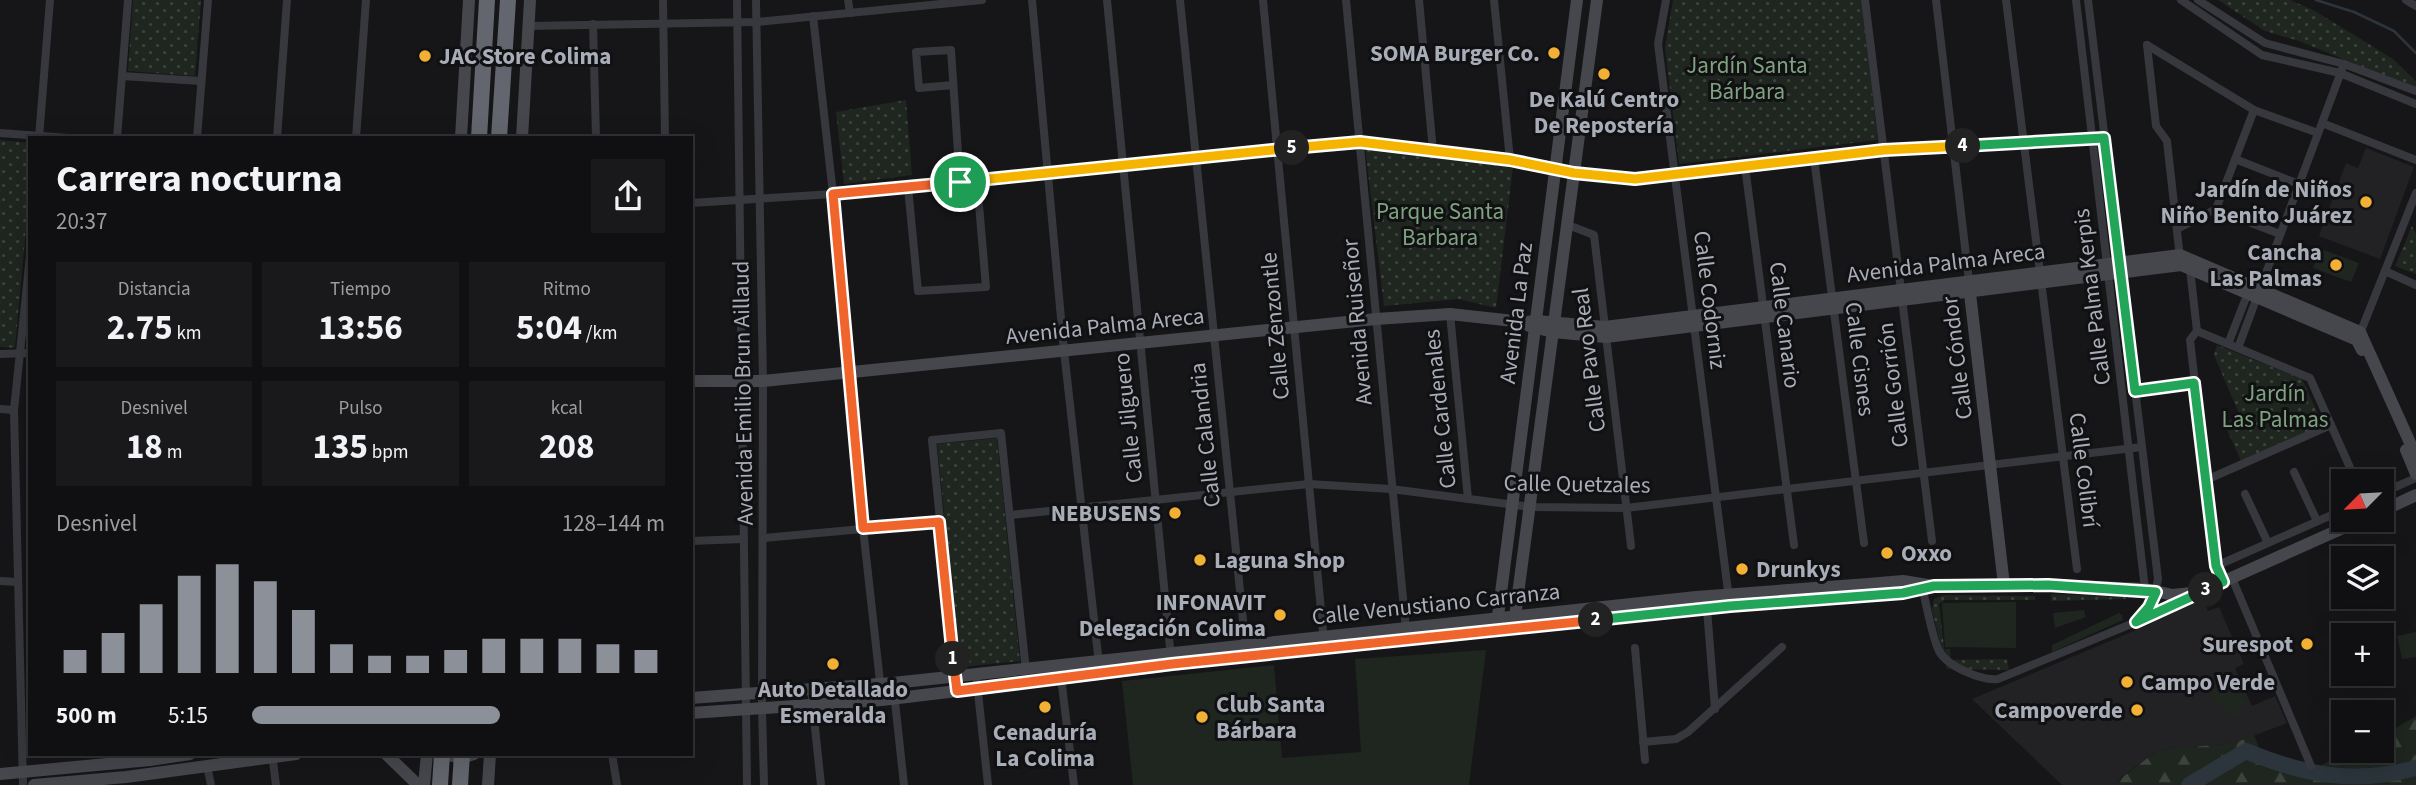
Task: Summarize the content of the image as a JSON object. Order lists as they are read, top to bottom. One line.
{"streets":{"street":["Avenida Palma Areca","Calle Palma Kerpis","Calle Codorniz","Avenida La Paz","Avenida Ruiseñor","Calle Canario","Calle Zenzontle","Calle Cóndor","Calle Cisnes","Calle Pavo Real","Calle Gorrión","Avenida Emilio Brun Aillaud","Calle Cardenales","Calle Jilguero","Calle Calandria","Calle Colibrí","Calle Quetzales","Calle Venustiano Carranza"]},"crossings":[["Avenida Palma Areca","Calle Palma Kerpis"],["Avenida Palma Areca","Calle Codorniz"],["Avenida Palma Areca","Avenida La Paz"],["Avenida Palma Areca","Avenida Ruiseñor"],["Avenida Palma Areca","Calle Canario"],["Avenida Palma Areca","Calle Zenzontle"],["Avenida Palma Areca","Calle Cóndor"],["Avenida Palma Areca","Calle Cisnes"],["Avenida Palma Areca","Calle Pavo Real"],["Avenida Palma Areca","Calle Gorrión"],["Avenida Palma Areca","Avenida Emilio Brun Aillaud"],["Avenida Palma Areca","Calle Cardenales"],["Avenida Palma Areca","Calle Jilguero"],["Avenida Palma Areca","Calle Calandria"],["Avenida Palma Areca","Calle Colibrí"],["Calle Palma Kerpis","Calle Quetzales"],["Calle Palma Kerpis","Calle Venustiano Carranza"],["Calle Codorniz","Calle Quetzales"],["Calle Codorniz","Calle Venustiano Carranza"],["Avenida La Paz","Calle Pavo Real"],["Avenida La Paz","Calle Quetzales"],["Avenida La Paz","Calle Venustiano Carranza"],["Avenida Ruiseñor","Calle Quetzales"],["Avenida Ruiseñor","Calle Venustiano Carranza"],["Calle Canario","Calle Quetzales"],["Calle Zenzontle","Calle Quetzales"],["Calle Zenzontle","Calle Venustiano Carranza"],["Calle Cóndor","Calle Quetzales"],["Calle Cóndor","Calle Venustiano Carranza"],["Calle Cisnes","Calle Quetzales"],["Calle Pavo Real","Calle Quetzales"],["Calle Gorrión","Calle Quetzales"],["Avenida Emilio Brun Aillaud","Calle Venustiano Carranza"],["Calle Cardenales","Calle Quetzales"],["Calle Jilguero","Calle Quetzales"],["Calle Jilguero","Calle Venustiano Carranza"],["Calle Calandria","Calle Quetzales"],["Calle Calandria","Calle Venustiano Carranza"],["Calle Colibrí","Calle Quetzales"]],"parks":["Jardín Santa Bárbara","Parque Santa Barbara","Jardín Las Palmas"],"places":["SOMA Burger Co.","JAC Store Colima","De Kalú Centro De Repostería","Jardín de Niños Niño Benito Juárez","Cancha Las Palmas","NEBUSENS","Oxxo","Laguna Shop","Drunkys","INFONAVIT Delegación Colima","Surespot","Auto Detallado Esmeralda","Campo Verde","Cenaduría La Colima","Campoverde","Club Santa Bárbara"],"north":"bottom left","page":{"pins":["4","5","3","2","1"],"heading":["Carrera nocturna","20:37"],"stats":[["Distancia","2.75 km"],["Tiempo","13:56"],["Ritmo","5:04 /km"],["Desnivel","18 m"],["Pulso","135 bpm"],["kcal","208"]],"map_buttons":["+","−"],"chart":["Desnivel","128–144 m"],"list":[{"name":"500 m","note":"5:15"}]}}
